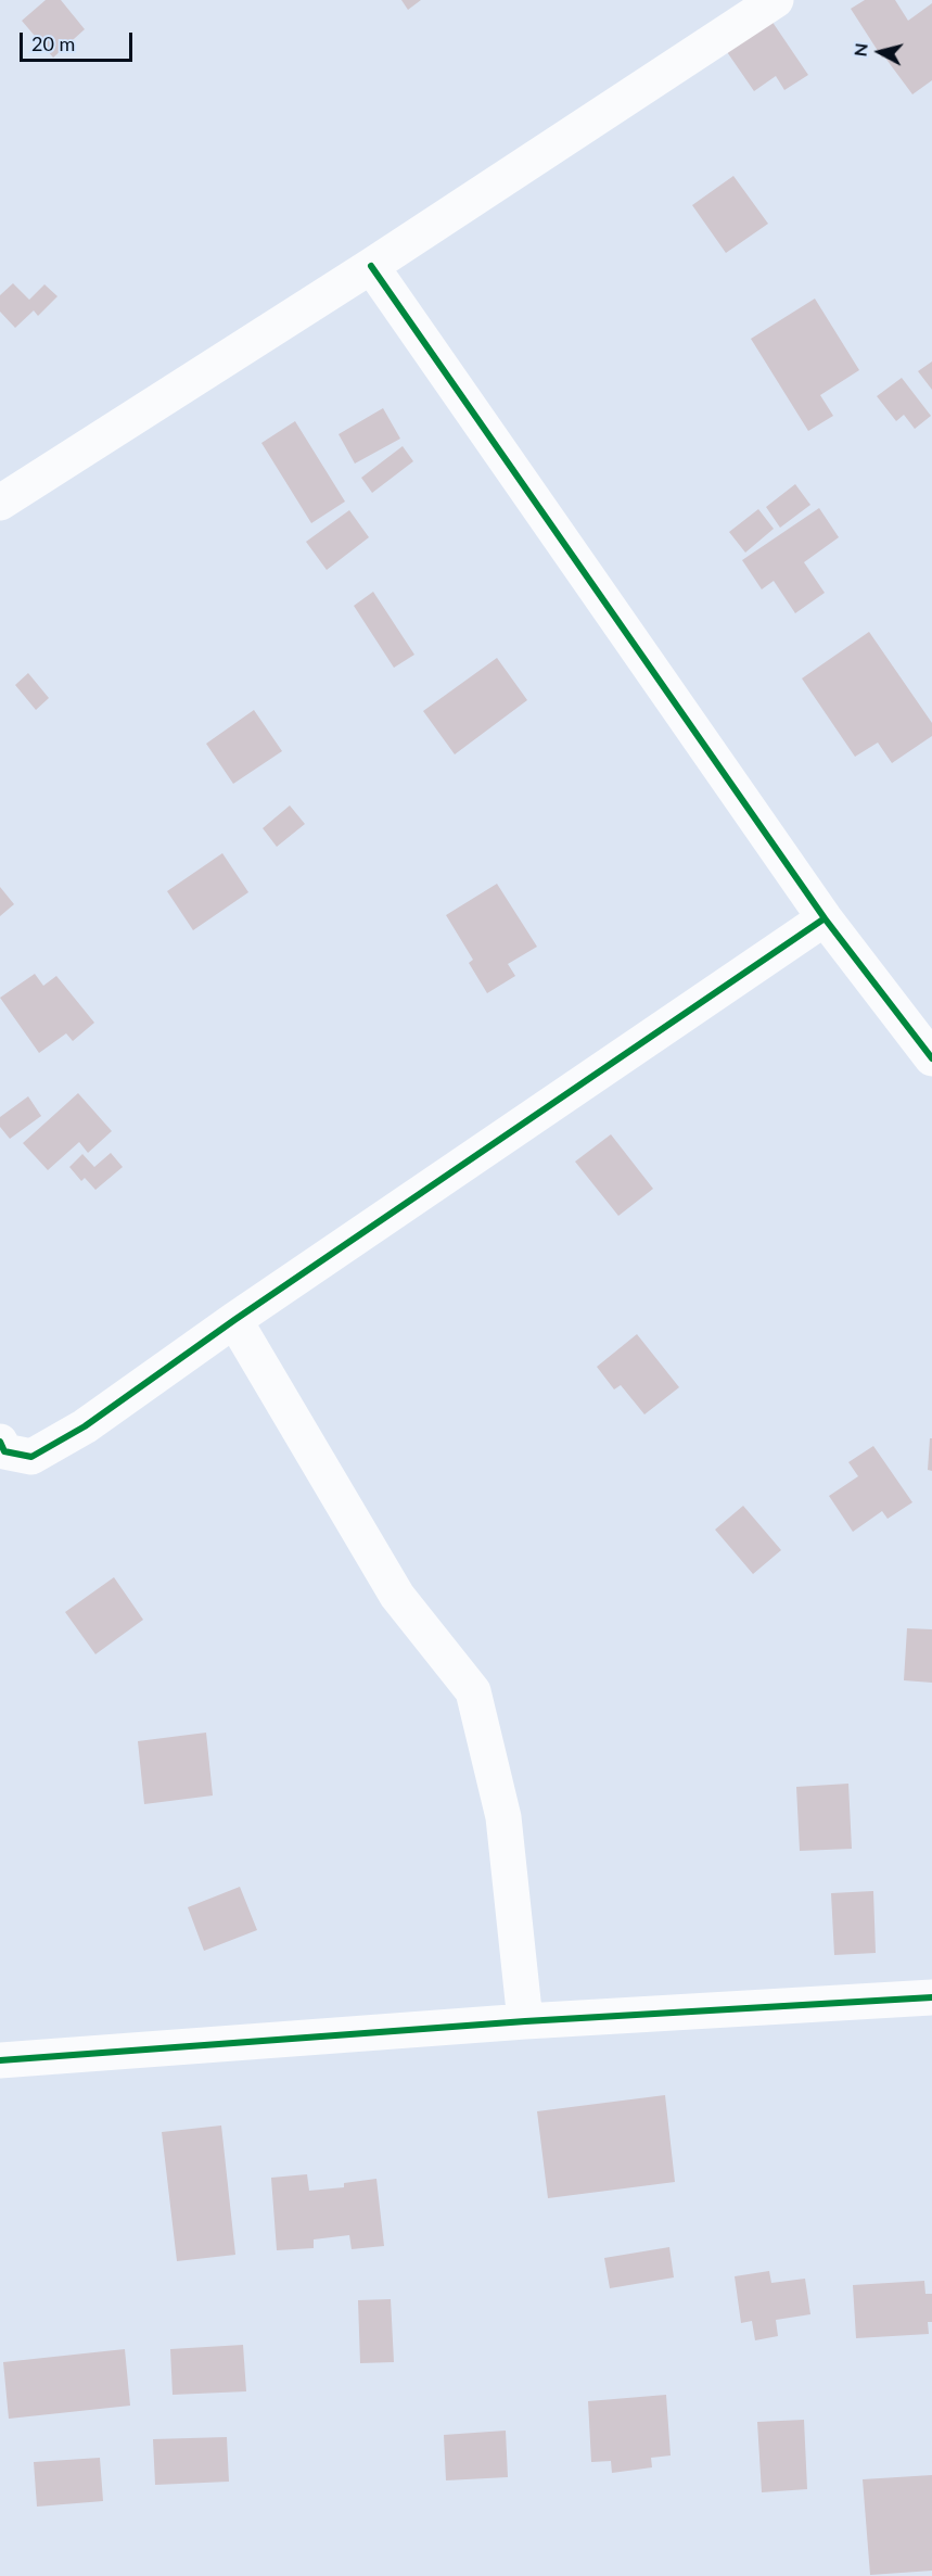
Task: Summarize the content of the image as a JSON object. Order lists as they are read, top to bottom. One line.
{"scale_bar":"20 m","north":"left"}
